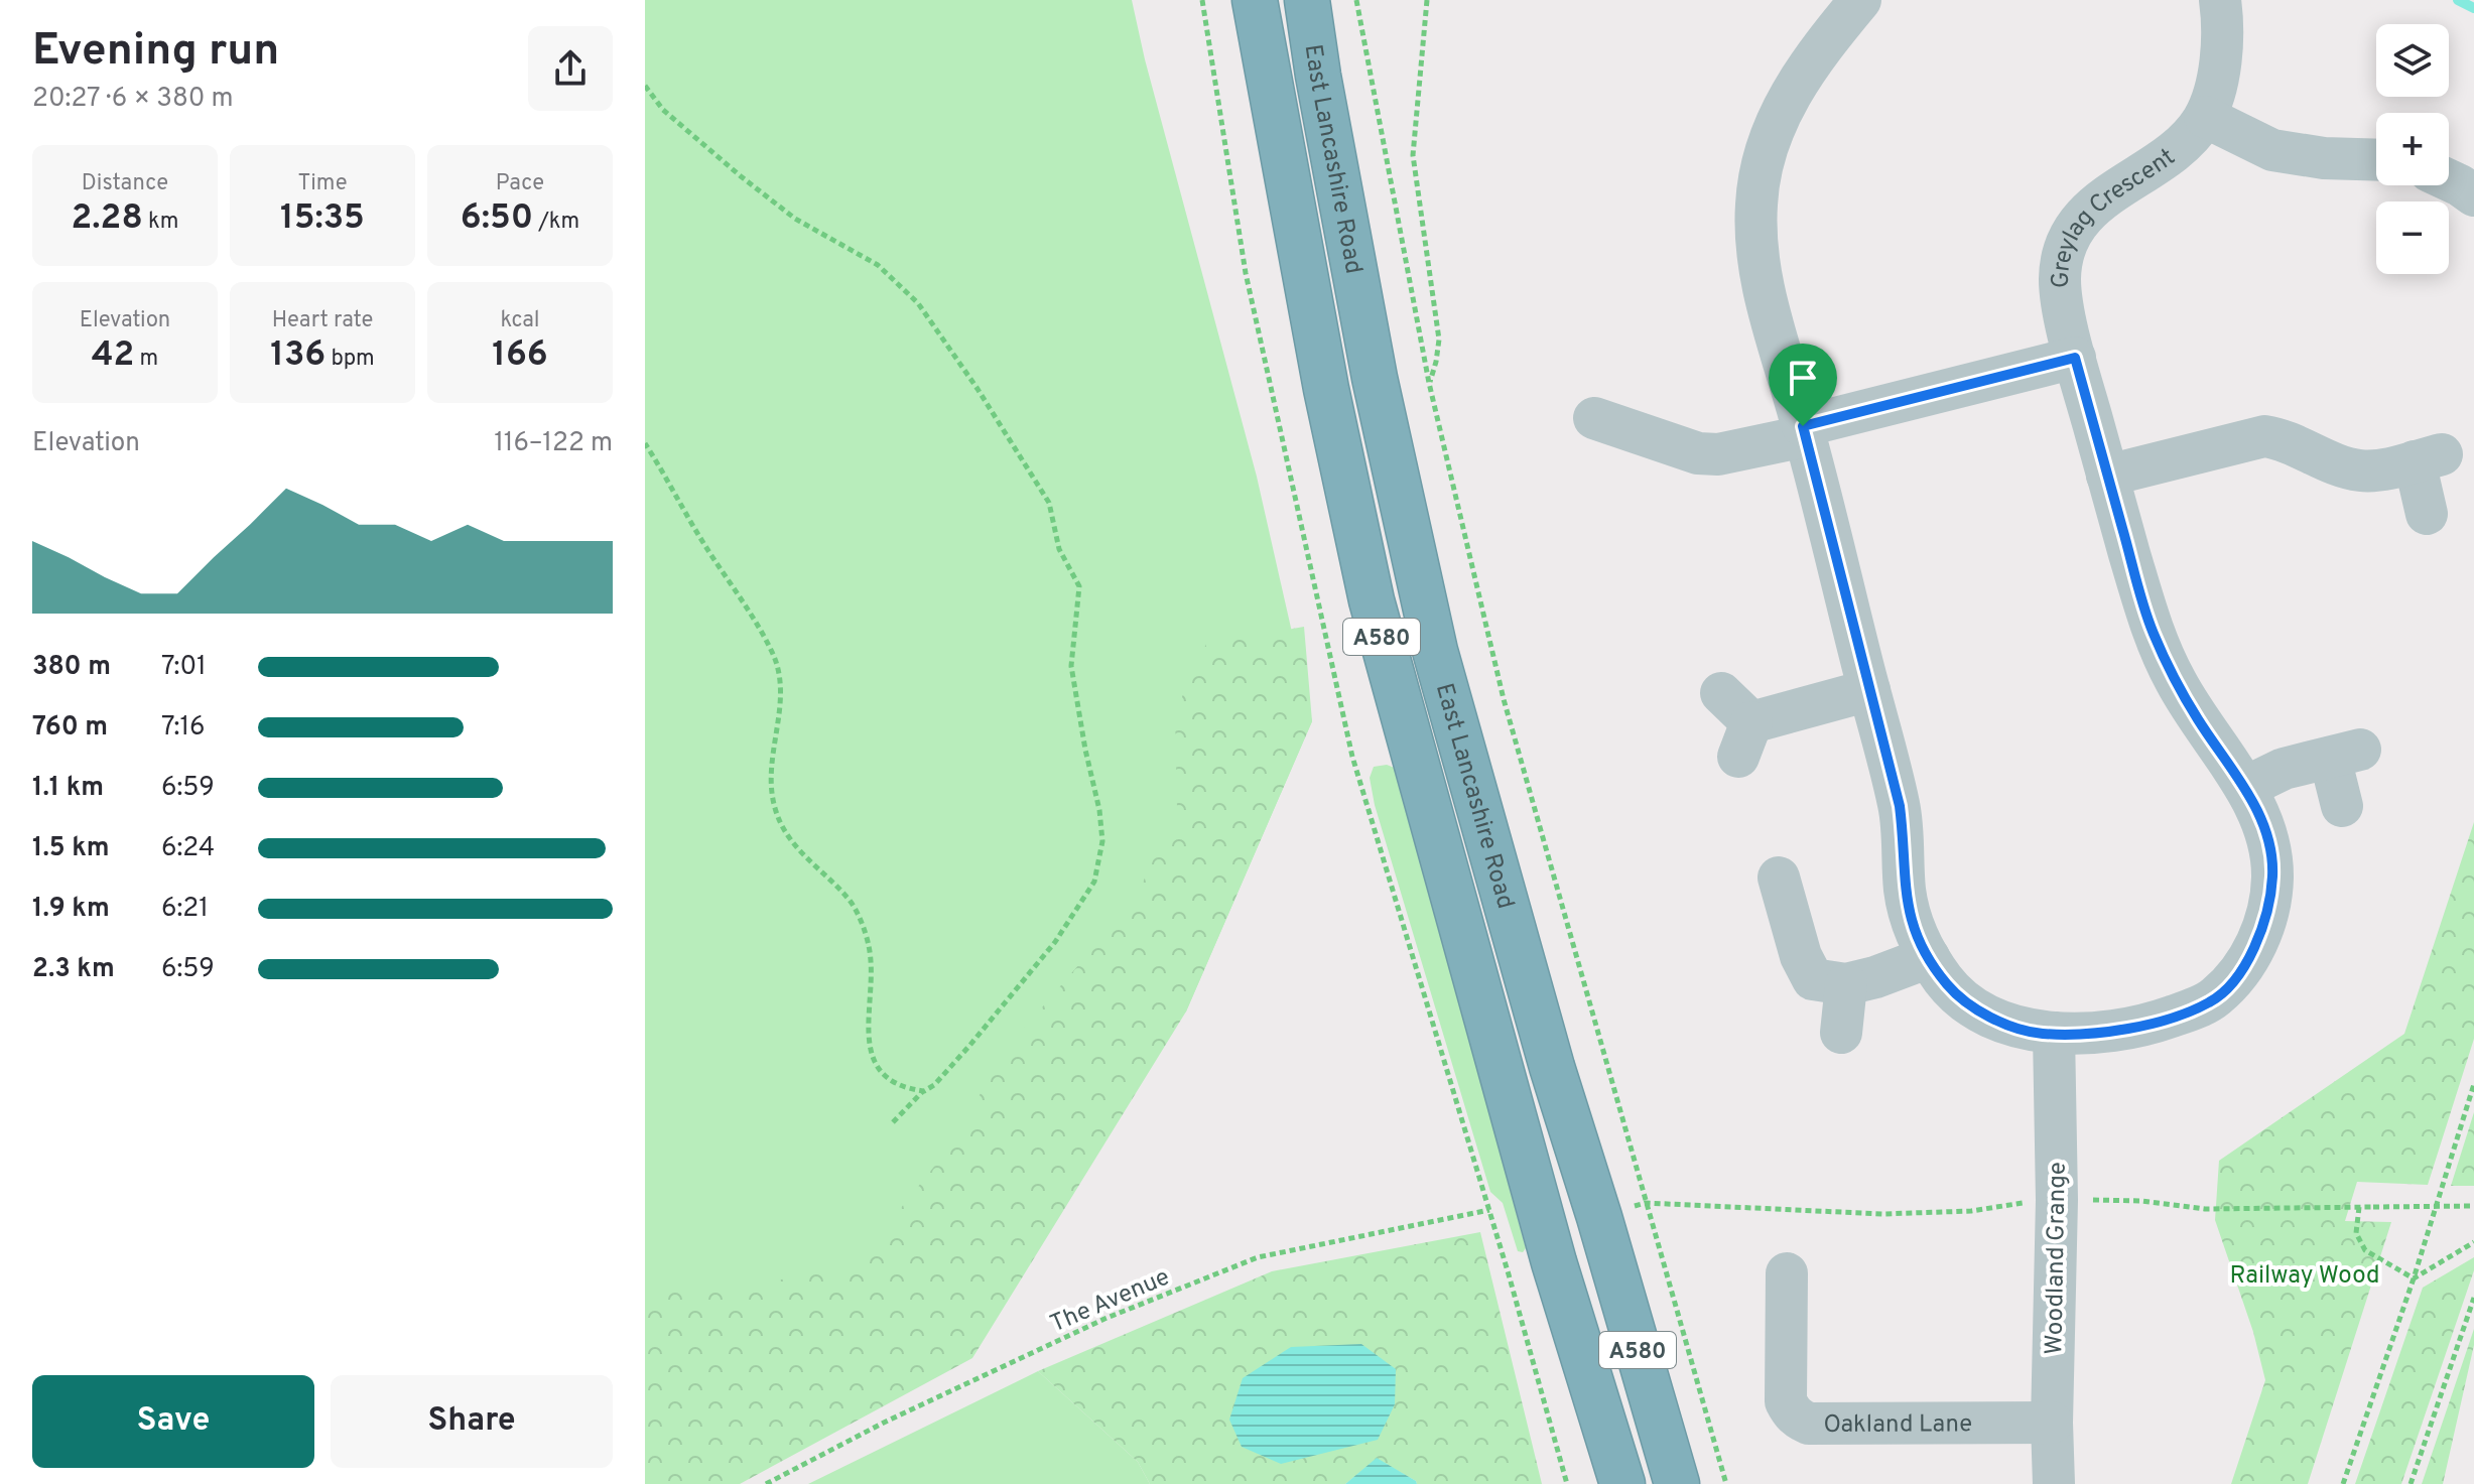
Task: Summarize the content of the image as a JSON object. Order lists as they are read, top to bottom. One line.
{"streets":{"highway":["East Lancashire Road","A580"],"street":["Greylag Crescent","Woodland Grange","Oakland Lane"],"path":["The Avenue"]},"crossings":[["Greylag Crescent","Woodland Grange"],["Woodland Grange","Oakland Lane"]],"parks":["Railway Wood"],"page":{"heading":["Evening run","20:27 · 6 × 380 m"],"map_buttons":["+","−"],"stats":[["Distance","2.28 km"],["Time","15:35"],["Pace","6:50 /km"],["Elevation","42 m"],["Heart rate","136 bpm"],["kcal","166"]],"chart":["Elevation","116–122 m"],"list":[{"name":"380 m","note":"7:01"},{"name":"760 m","note":"7:16"},{"name":"1.1 km","note":"6:59"},{"name":"1.5 km","note":"6:24"},{"name":"1.9 km","note":"6:21"},{"name":"2.3 km","note":"6:59"}],"buttons":["Save","Share"]}}
